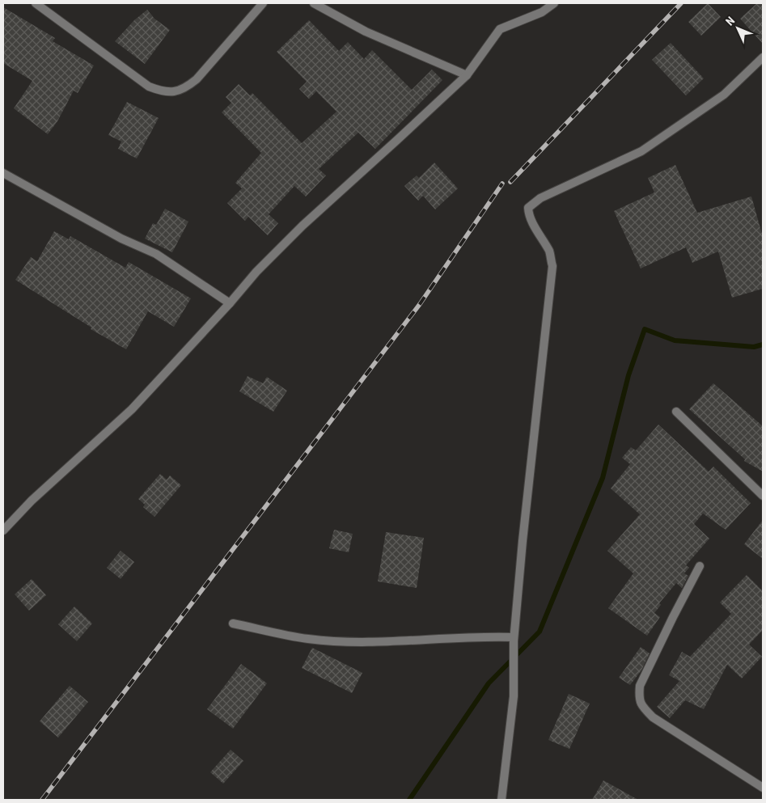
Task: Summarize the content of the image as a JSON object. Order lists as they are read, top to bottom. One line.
{"north":"top left"}
